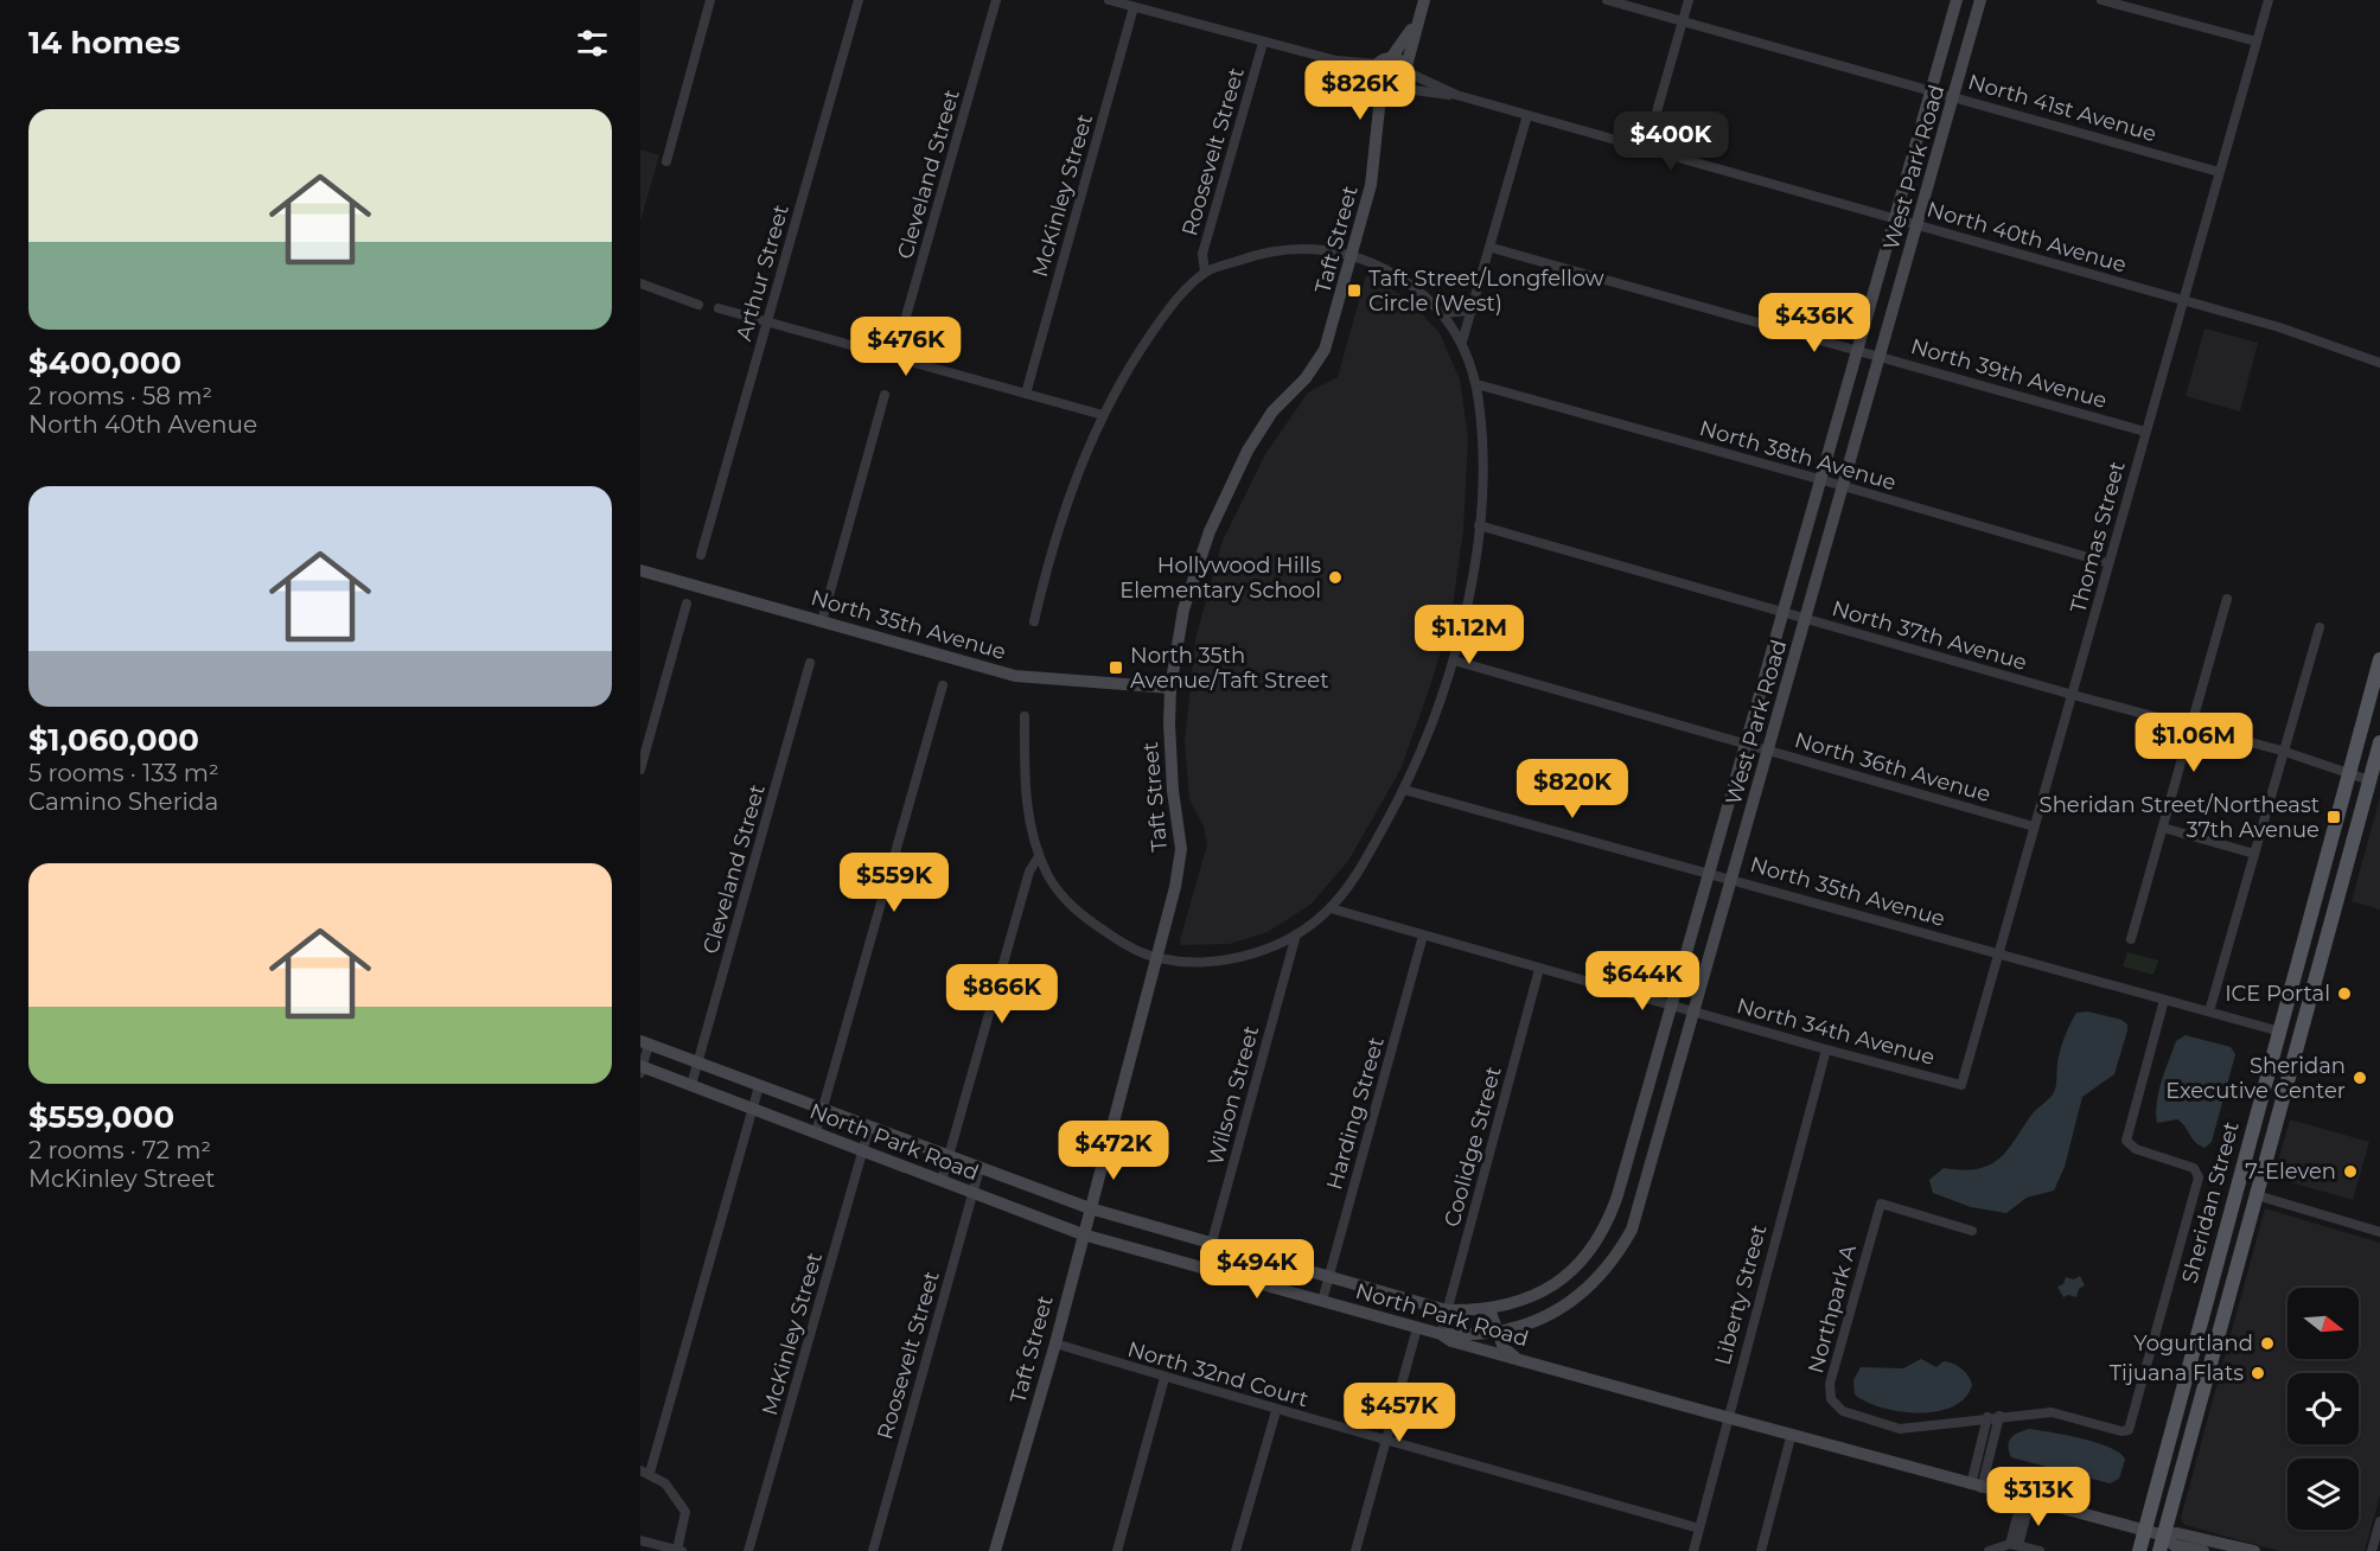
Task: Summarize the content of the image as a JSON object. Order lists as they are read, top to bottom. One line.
{"streets":{"main road":["Sheridan Street"],"street":["North 41st Avenue","Roosevelt Street","West Park Road","Cleveland Street","McKinley Street","North 40th Avenue","Taft Street","Arthur Street","North 39th Avenue","North 38th Avenue","Thomas Street","North 35th Avenue","North 37th Avenue","North 36th Avenue","North 34th Avenue","Wilson Street","Harding Street","North Park Road","Coolidge Street","Liberty Street","Northpark A","North 32nd Court"]},"crossings":[["North 41st Avenue","West Park Road"],["North 41st Avenue","Thomas Street"],["Roosevelt Street","North Park Road"],["West Park Road","North 40th Avenue"],["West Park Road","North 39th Avenue"],["West Park Road","North 38th Avenue"],["West Park Road","North 35th Avenue"],["West Park Road","North 37th Avenue"],["West Park Road","North 36th Avenue"],["West Park Road","North 34th Avenue"],["West Park Road","North Park Road"],["West Park Road","Coolidge Street"],["Cleveland Street","North Park Road"],["McKinley Street","North Park Road"],["North 40th Avenue","Taft Street"],["North 40th Avenue","Thomas Street"],["Taft Street","North 35th Avenue"],["Taft Street","North Park Road"],["Taft Street","North 32nd Court"],["North 39th Avenue","Thomas Street"],["North 38th Avenue","Thomas Street"],["Thomas Street","North 35th Avenue"],["Thomas Street","North 37th Avenue"],["Thomas Street","North 36th Avenue"],["Thomas Street","North 34th Avenue"],["North 35th Avenue","Sheridan Street"],["North 35th Avenue","Northpark A"],["North 37th Avenue","Sheridan Street"],["North 34th Avenue","Harding Street"],["North 34th Avenue","Coolidge Street"],["North 34th Avenue","Liberty Street"],["Wilson Street","North Park Road"],["Harding Street","North Park Road"],["North Park Road","Coolidge Street"],["North Park Road","Sheridan Street"],["North Park Road","Liberty Street"],["Liberty Street","North 32nd Court"]],"places":{"transit":["Taft Street/Longfellow Circle (West)","North 35th Avenue/Taft Street","Sheridan Street/Northeast 37th Avenue"],"other":["Hollywood Hills Elementary School","ICE Portal","Sheridan Executive Center","7-Eleven","Yogurtland","Tijuana Flats"]},"north":"right","page":{"heading":"14 homes","price":["$826K","$400K","$436K","$476K","$1.12M","$1.06M","$820K","$559K","$644K","$866K","$472K","$494K","$457K","$313K"],"list":[{"name":"$400,000","note":"2 rooms · 58 m² · North 40th Avenue"},{"name":"$1,060,000","note":"5 rooms · 133 m² · Camino Sherida"},{"name":"$559,000","note":"2 rooms · 72 m² · McKinley Street"}]}}
